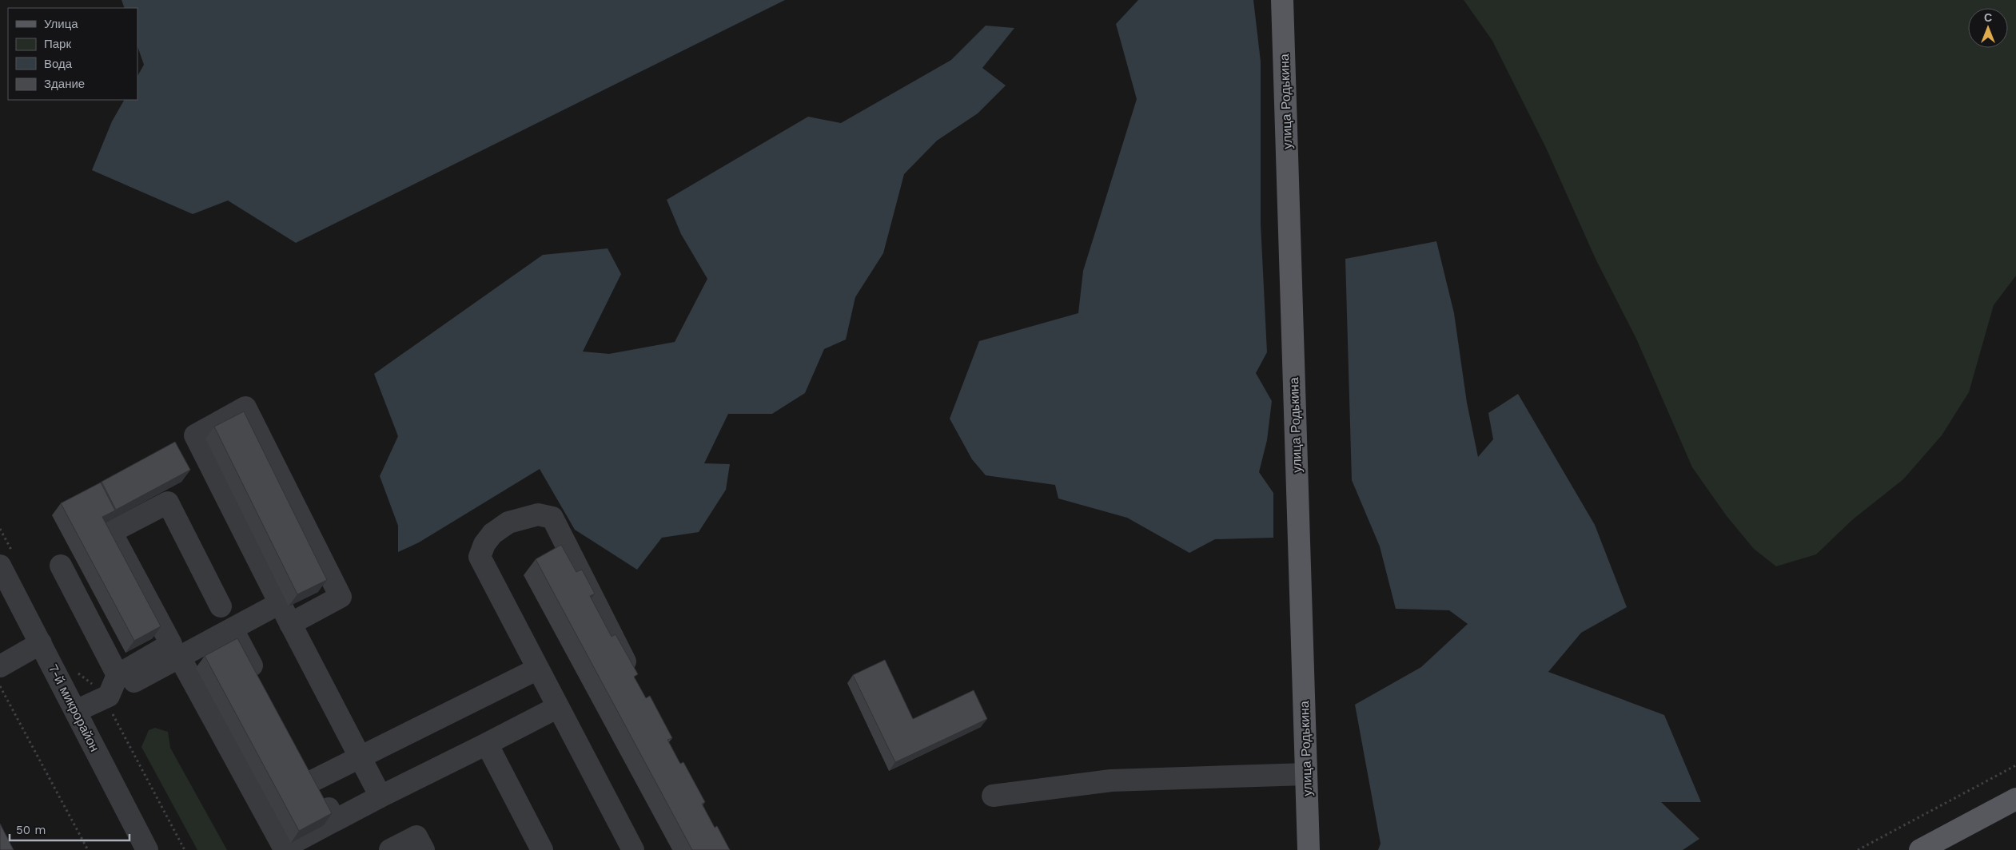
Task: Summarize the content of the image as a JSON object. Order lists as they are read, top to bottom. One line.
{"streets":{"main road":["улица Родькина"],"street":["7-й микрорайон"]},"legend":["Улица","Парк","Вода","Здание"],"scale_bar":"50 m","north":"top"}
